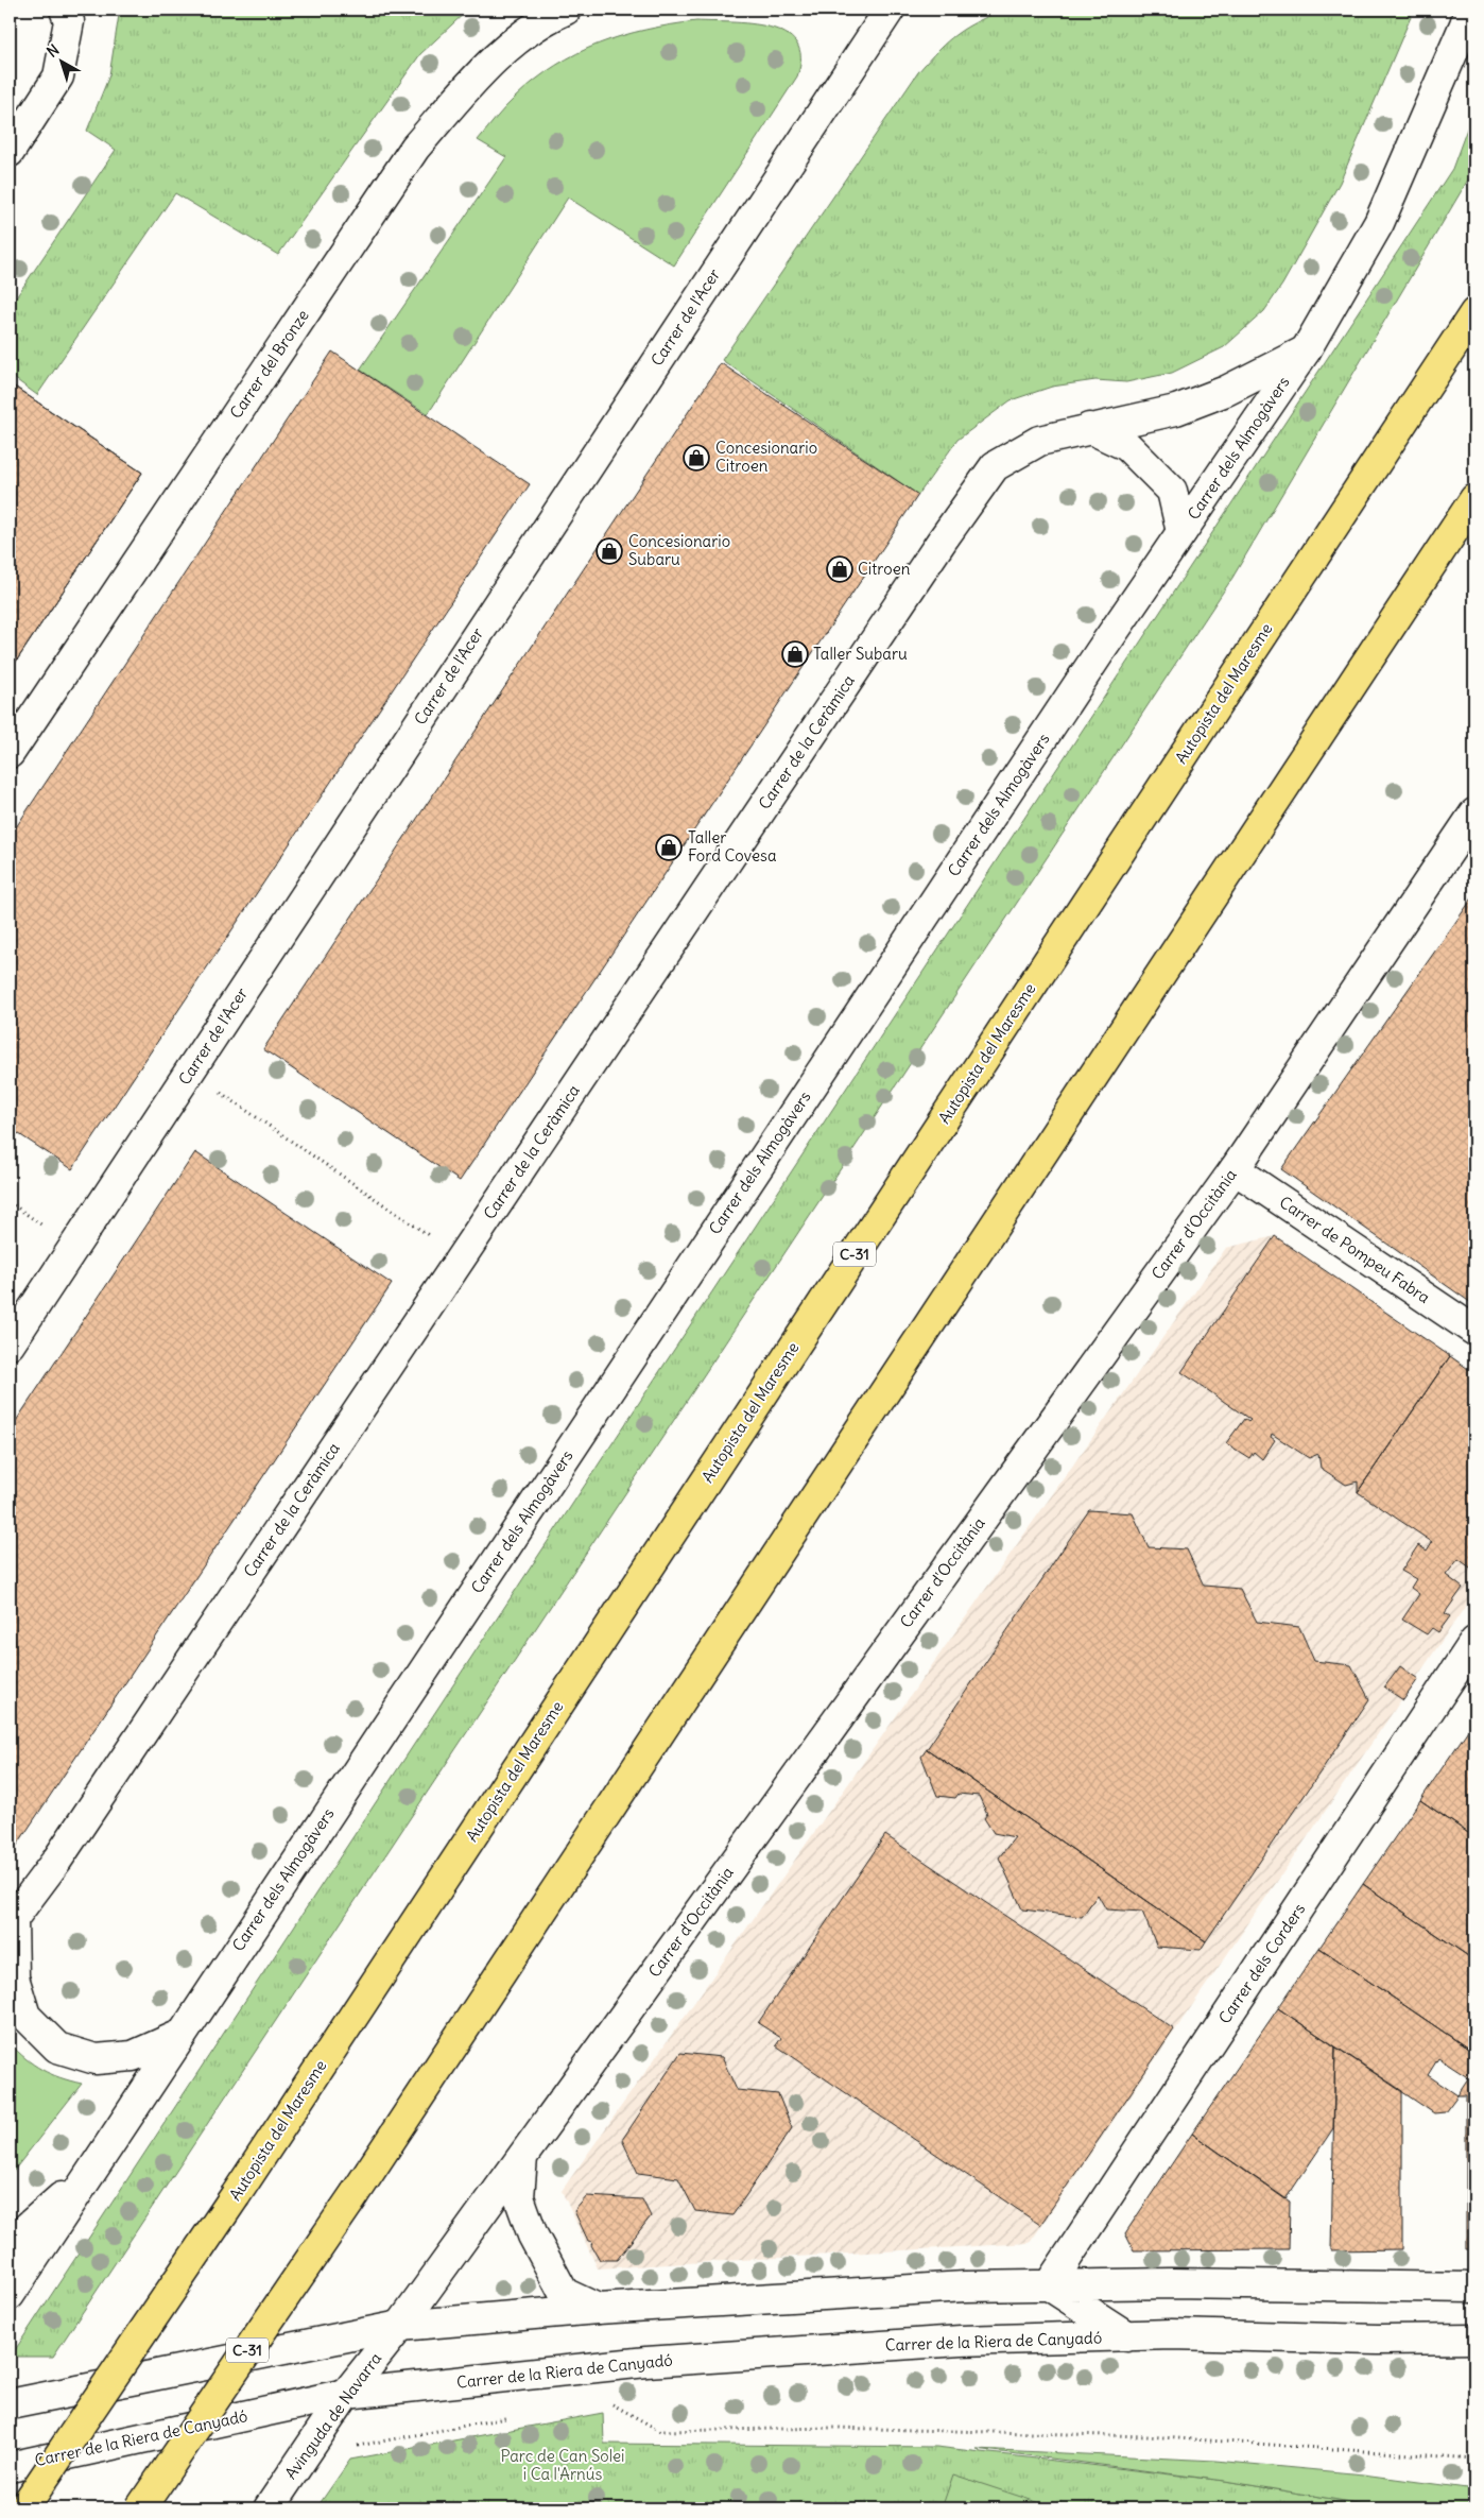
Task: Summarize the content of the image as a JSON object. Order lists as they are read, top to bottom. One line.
{"streets":{"highway":["Autopista del Maresme","C-31"],"street":["Carrer de l'Acer","Carrer del Bronze","Carrer dels Almogàvers","Carrer de la Ceràmica","Carrer d'Occitània","Carrer de Pompeu Fabra","Carrer dels Corders","Carrer de la Riera de Canyadó","Avinguda de Navarra"]},"crossings":[["Carrer dels Almogàvers","Carrer de la Ceràmica"],["Carrer d'Occitània","Carrer de Pompeu Fabra"],["Carrer d'Occitània","Avinguda de Navarra"],["Carrer dels Corders","Carrer de la Riera de Canyadó"],["Carrer de la Riera de Canyadó","Avinguda de Navarra"]],"parks":["Parc de Can Solei i Ca l'Arnús"],"places":{"shop":["Concesionario Citroen","Concesionario Subaru","Citroen","Taller Subaru","Taller Ford Covesa"]},"north":"top left"}
